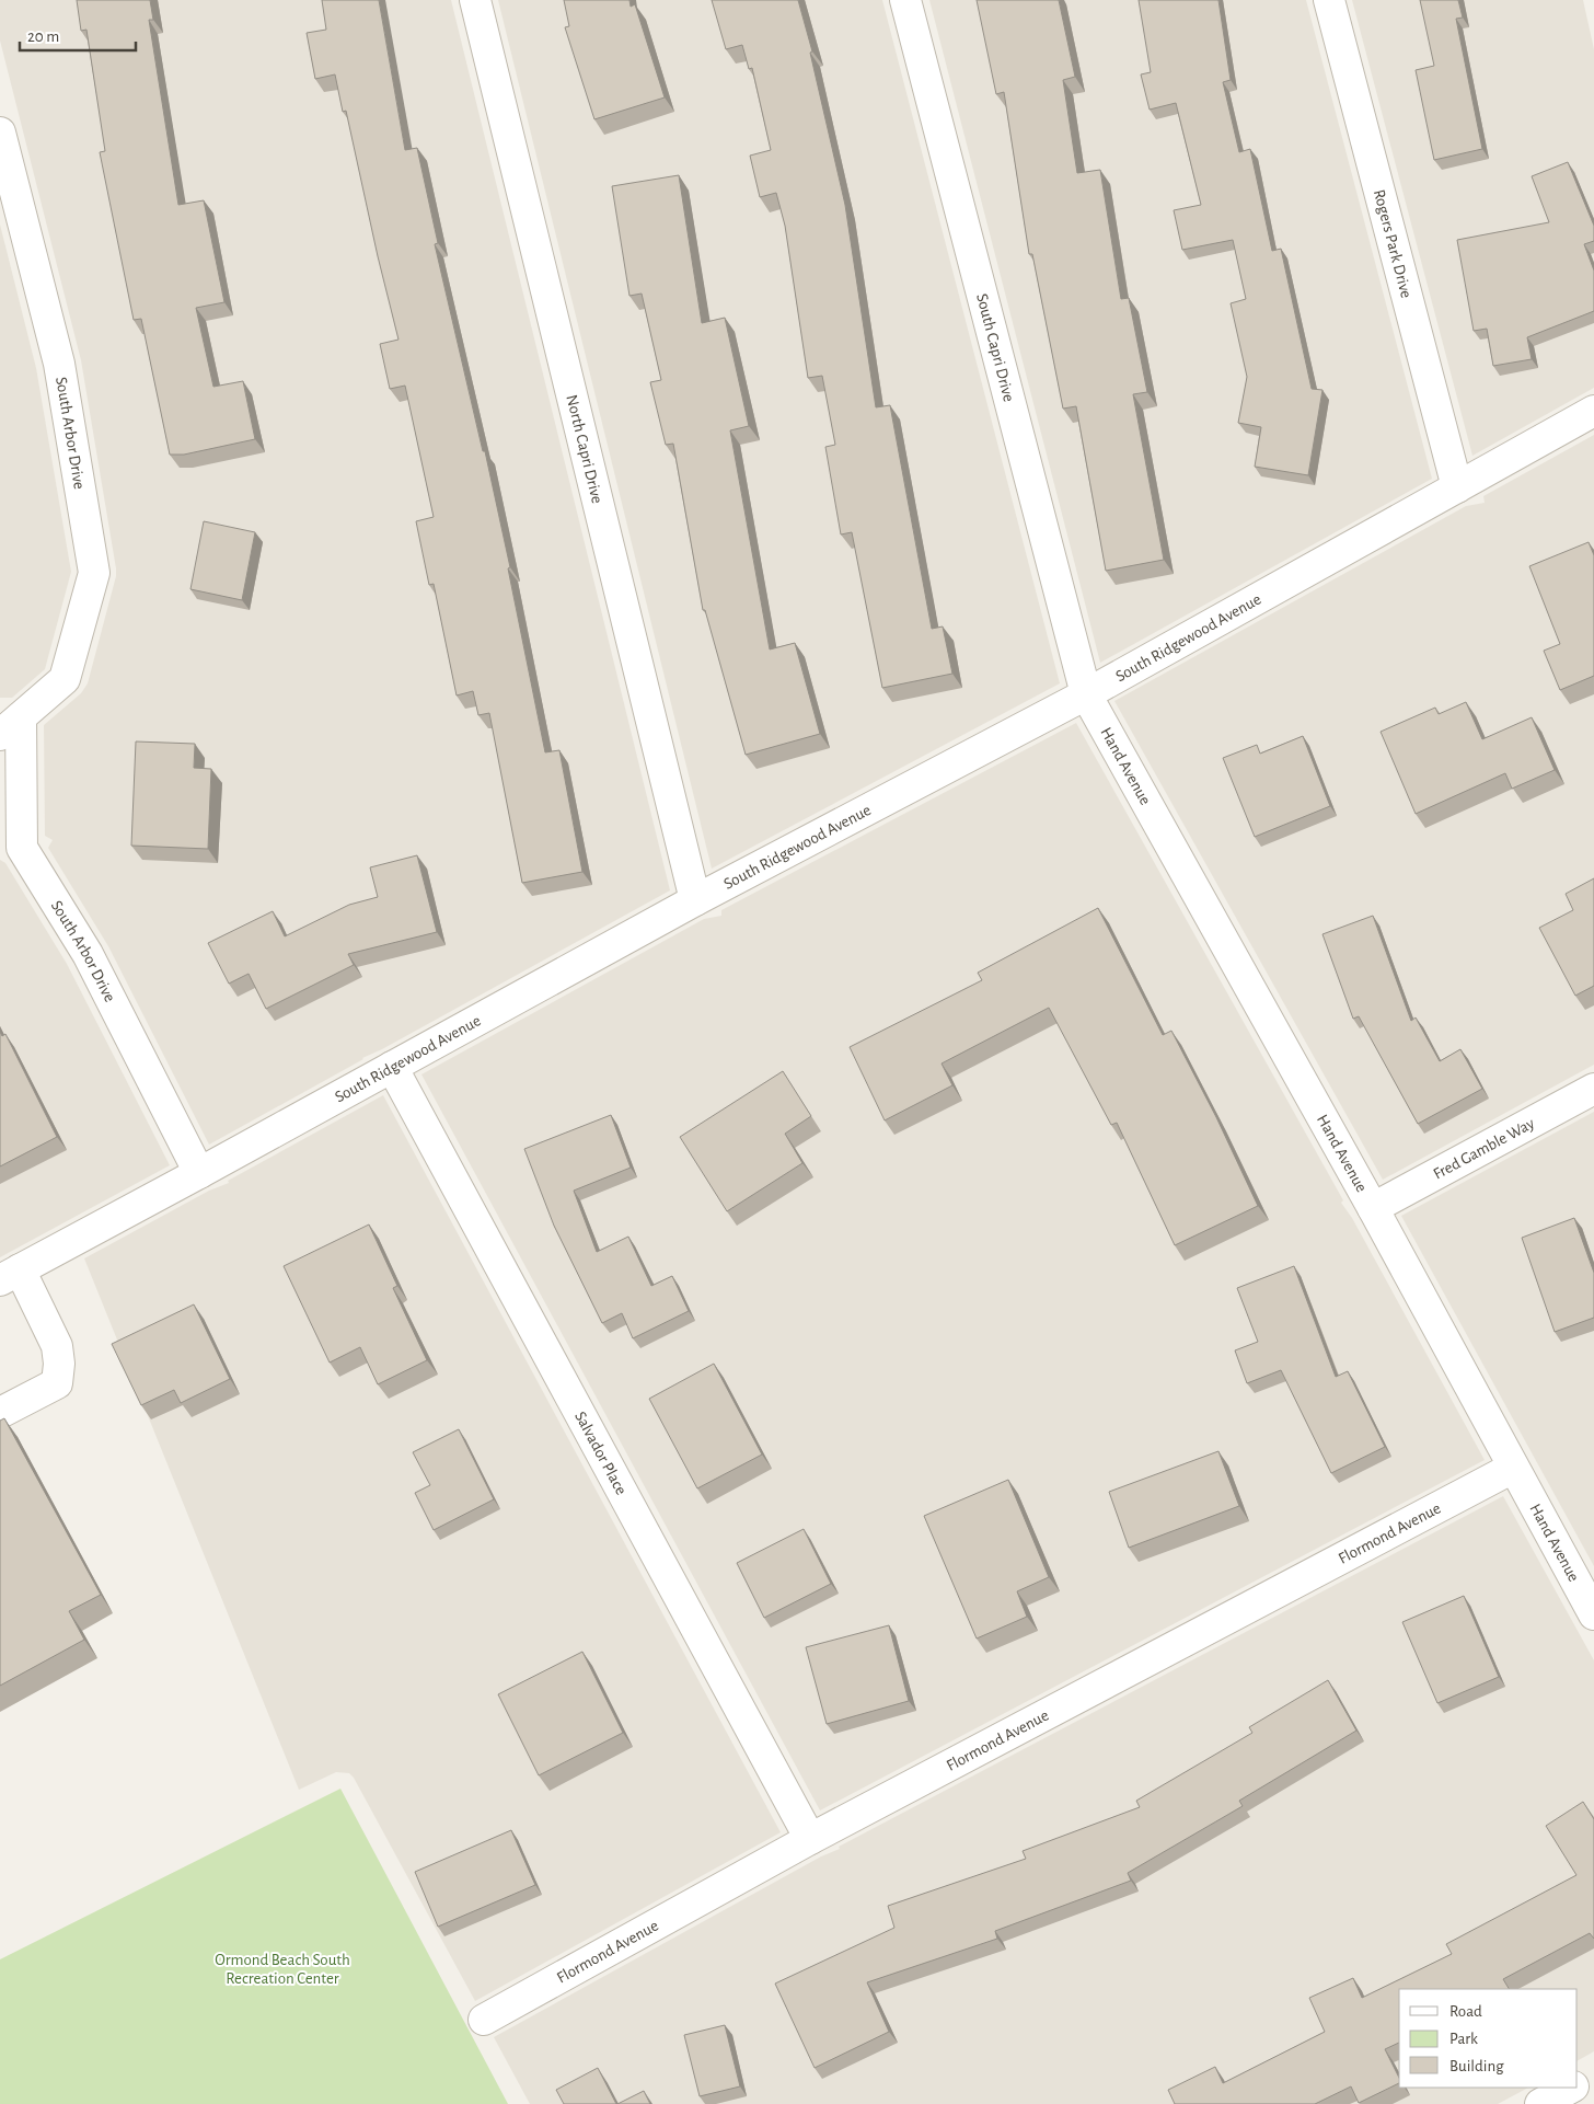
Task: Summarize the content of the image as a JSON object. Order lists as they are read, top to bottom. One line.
{"streets":{"street":["Rogers Park Drive","South Capri Drive","South Arbor Drive","North Capri Drive","South Ridgewood Avenue","Hand Avenue","Fred Gamble Way","Salvador Place","Flormond Avenue"]},"crossings":[["Rogers Park Drive","South Ridgewood Avenue"],["South Capri Drive","South Ridgewood Avenue"],["South Capri Drive","Hand Avenue"],["South Arbor Drive","South Ridgewood Avenue"],["North Capri Drive","South Ridgewood Avenue"],["South Ridgewood Avenue","Hand Avenue"],["South Ridgewood Avenue","Salvador Place"],["Hand Avenue","Fred Gamble Way"],["Hand Avenue","Flormond Avenue"],["Salvador Place","Flormond Avenue"]],"parks":["Ormond Beach South Recreation Center"],"legend":["Road","Park","Building"],"scale_bar":"20 m"}
